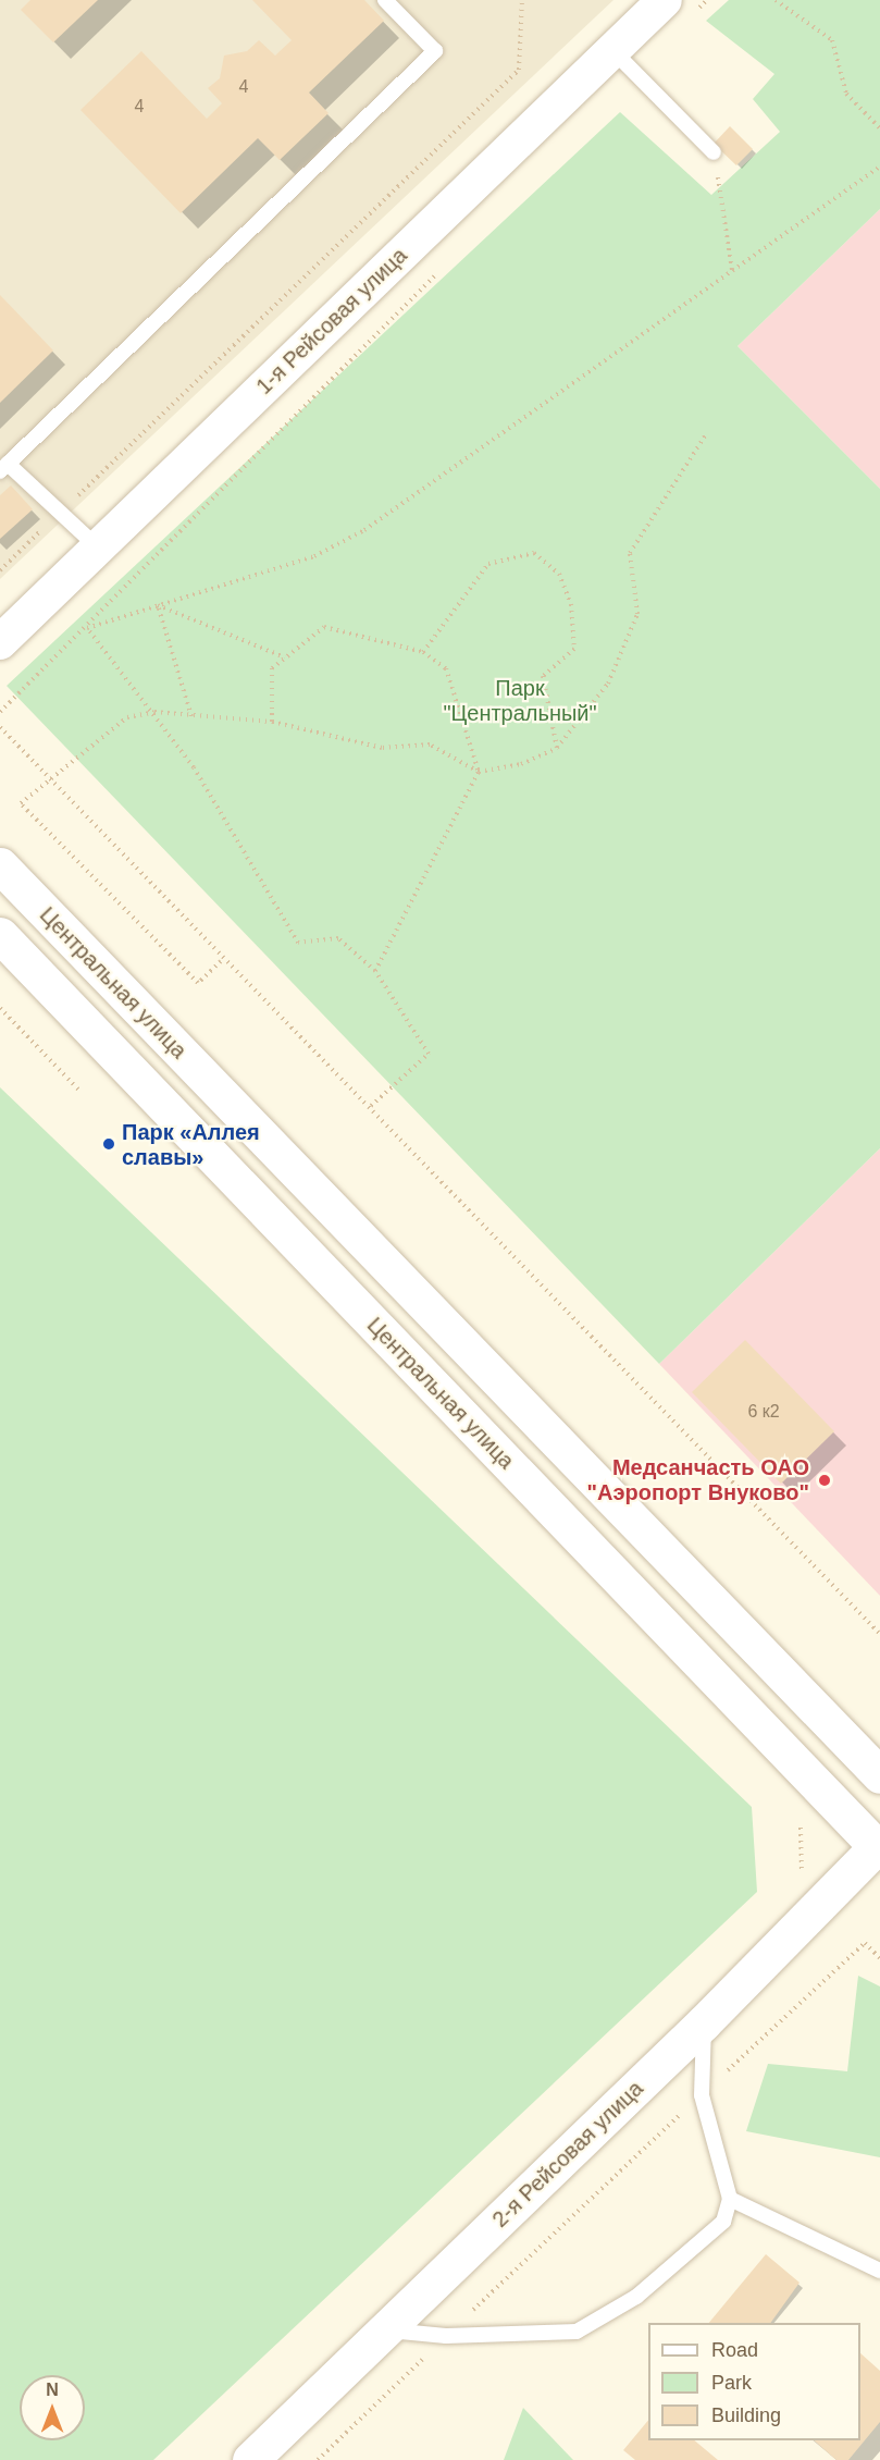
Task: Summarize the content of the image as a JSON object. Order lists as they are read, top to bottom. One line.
{"streets":{"main road":["Центральная улица","2-я Рейсовая улица"],"street":["1-я Рейсовая улица"]},"crossings":[["Центральная улица","2-я Рейсовая улица"]],"parks":["Парк \"Центральный\""],"places":["Парк «Аллея славы»","Медсанчасть ОАО \"Аэропорт Внуково\""],"house_numbers":["4","4","6 к2"],"legend":["Road","Park","Building"],"north":"top"}
